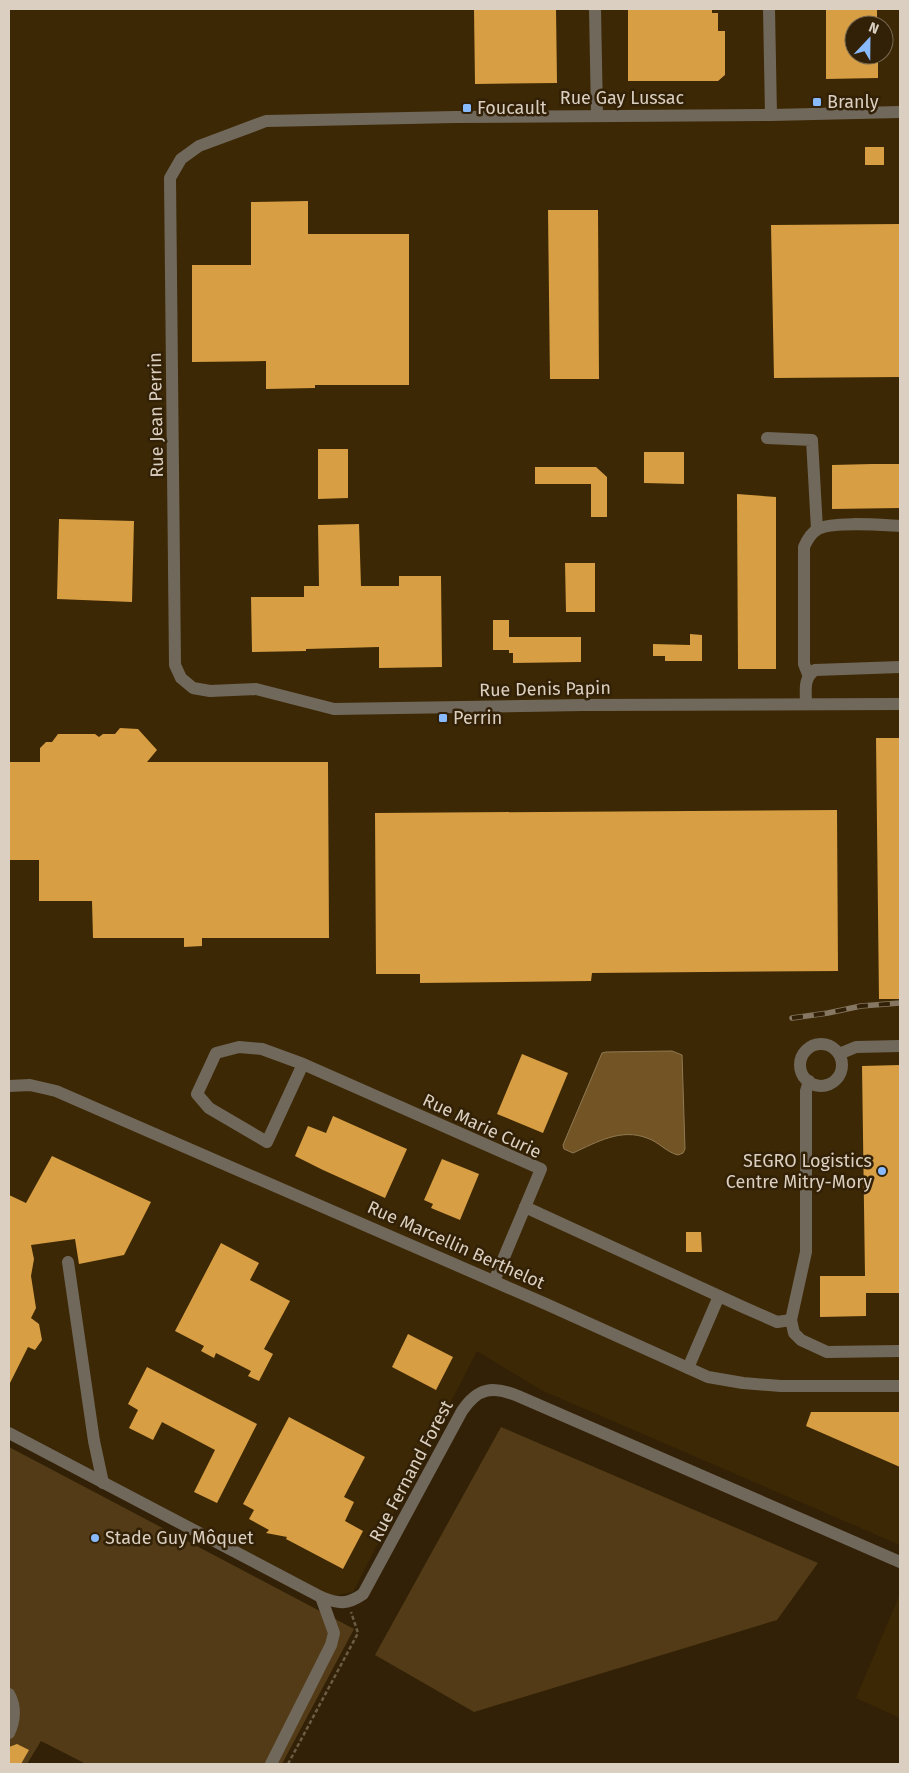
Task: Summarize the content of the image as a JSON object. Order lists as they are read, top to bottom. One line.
{"streets":{"street":["Rue Gay Lussac","Rue Jean Perrin","Rue Denis Papin","Rue Marie Curie","Rue Marcellin Berthelot","Rue Fernand Forest"]},"crossings":[["Rue Gay Lussac","Rue Jean Perrin"],["Rue Jean Perrin","Rue Denis Papin"],["Rue Marie Curie","Rue Marcellin Berthelot"]],"places":{"transit":["Branly","Foucault","Perrin"],"other":["SEGRO Logistics Centre Mitry-Mory","Stade Guy Môquet"]},"north":"top"}
